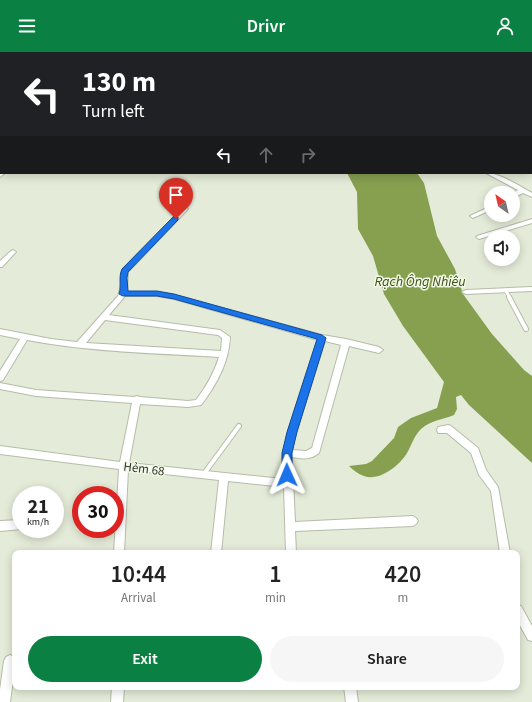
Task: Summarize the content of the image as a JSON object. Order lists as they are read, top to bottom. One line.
{"streets":{"street":["Hẻm 68"]},"water":["Rạch Ông Nhiêu"],"north":"top left","page":{"header":"Drivr","turn":["130 m","Turn left"],"speed":"21 km/h","limit":"30","eta":["10:44","Arrival","1","min","420","m"],"buttons":["Exit","Share"]}}
